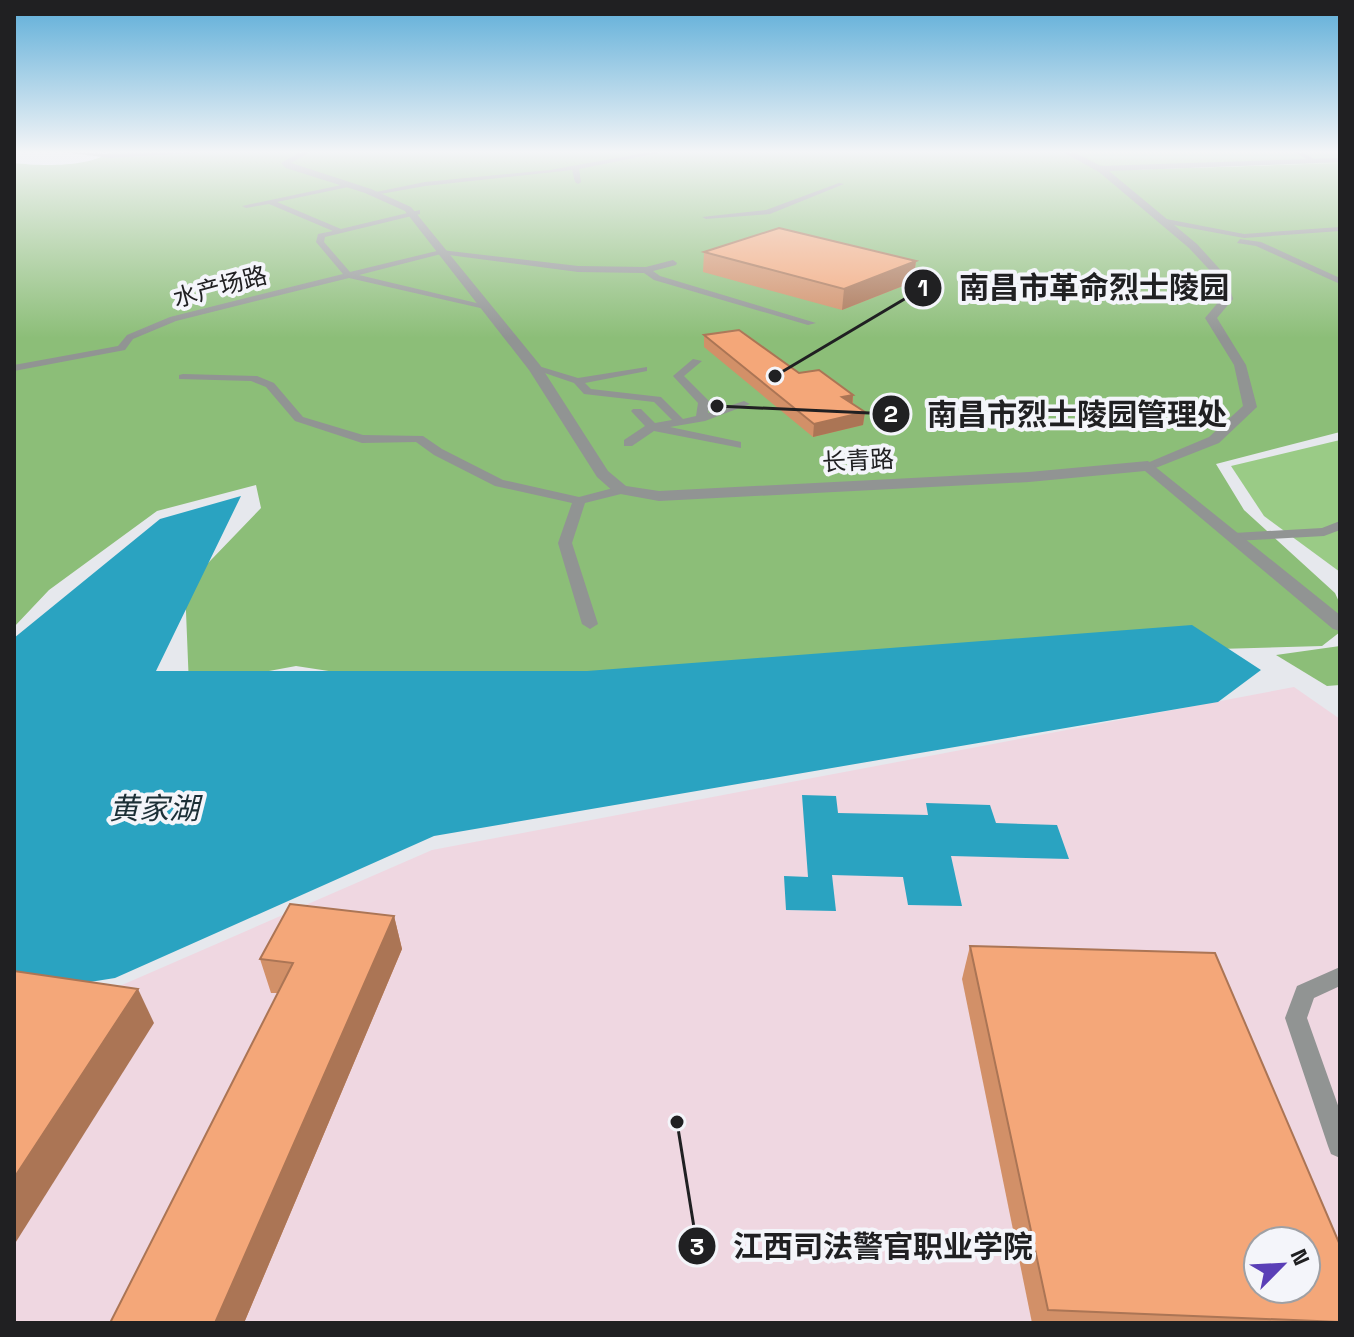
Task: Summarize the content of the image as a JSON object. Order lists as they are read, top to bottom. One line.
{"streets":{"street":["长青路"],"lane":["水产场路"]},"water":["黄家湖"],"places":["南昌市革命烈士陵园","南昌市烈士陵园管理处","江西司法警官职业学院"],"north":"top right"}
